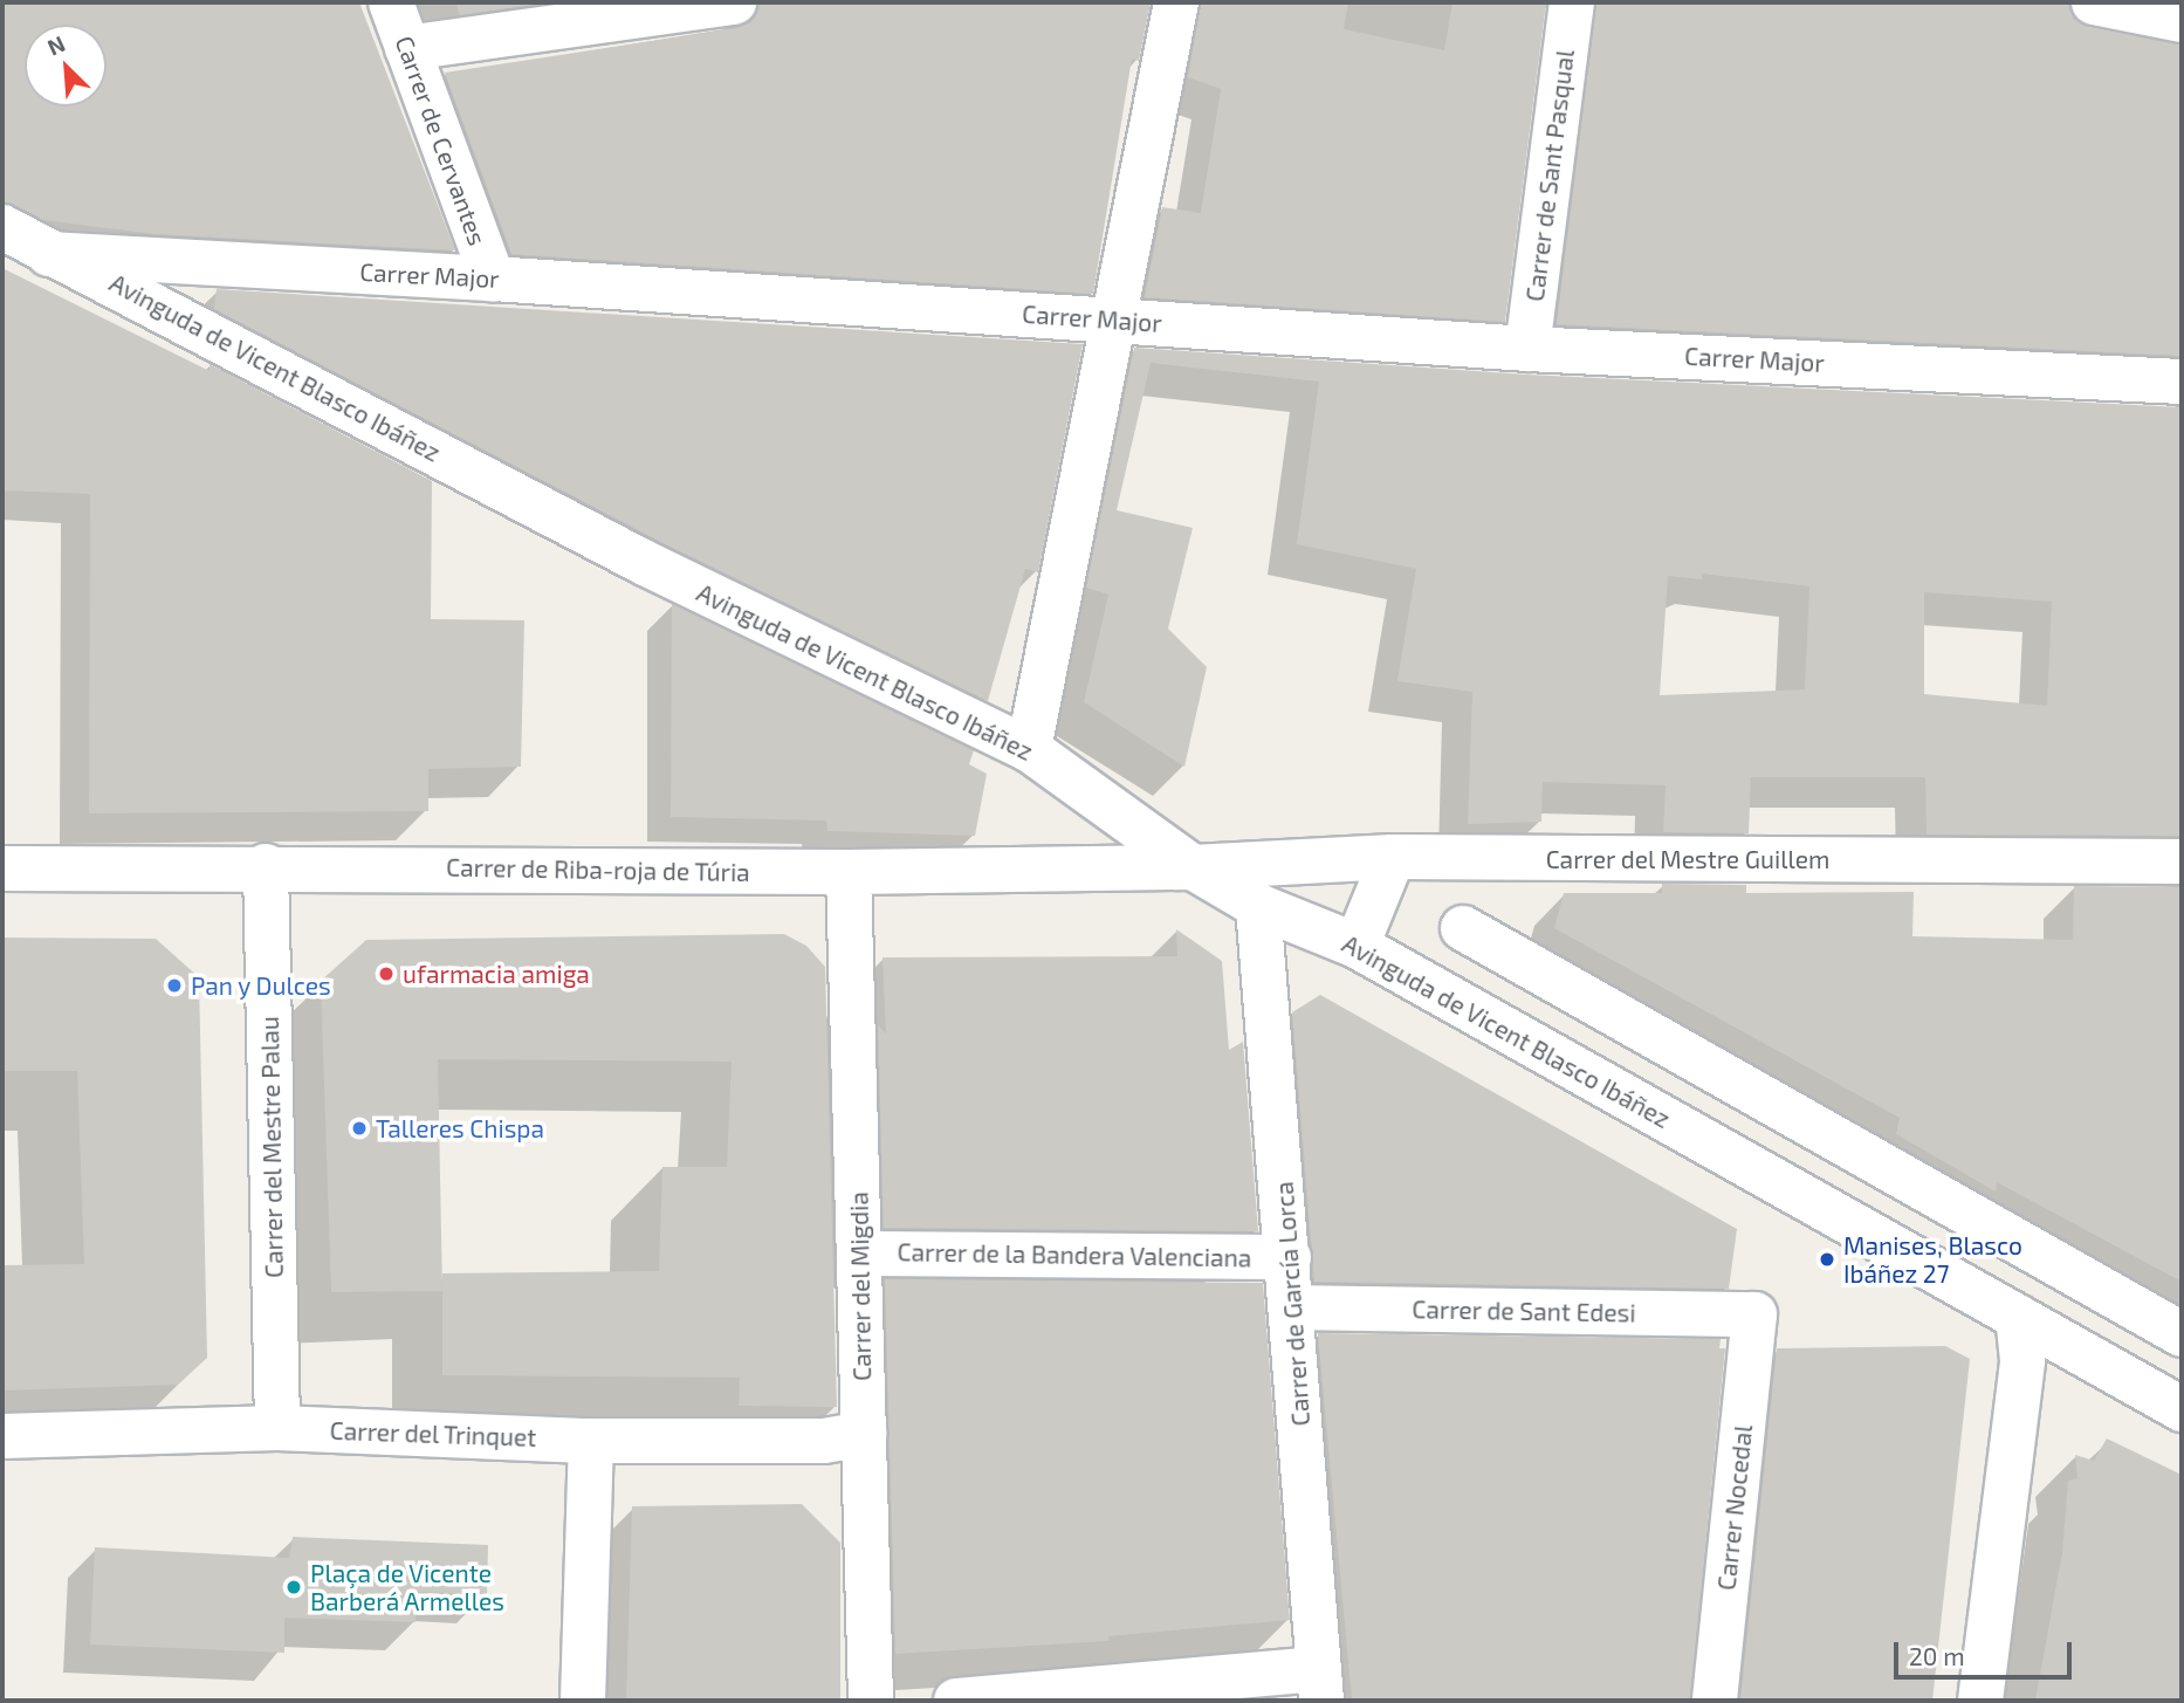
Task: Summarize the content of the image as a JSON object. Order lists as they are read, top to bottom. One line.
{"streets":{"street":["Carrer de Cervantes","Carrer de Sant Pasqual","Carrer Major","Avinguda de Vicent Blasco Ibáñez","Carrer del Mestre Guillem","Carrer de Riba-roja de Túria","Carrer del Mestre Palau","Carrer de la Bandera Valenciana","Carrer del Migdia","Carrer de García Lorca","Carrer de Sant Edesi","Carrer del Trinquet","Carrer Nocedal"]},"crossings":[["Carrer de Cervantes","Carrer Major"],["Carrer de Sant Pasqual","Carrer Major"],["Carrer Major","Avinguda de Vicent Blasco Ibáñez"],["Avinguda de Vicent Blasco Ibáñez","Carrer del Mestre Guillem"],["Avinguda de Vicent Blasco Ibáñez","Carrer de Riba-roja de Túria"],["Avinguda de Vicent Blasco Ibáñez","Carrer de García Lorca"],["Carrer del Mestre Guillem","Carrer de Riba-roja de Túria"],["Carrer de Riba-roja de Túria","Carrer del Mestre Palau"],["Carrer de Riba-roja de Túria","Carrer del Migdia"],["Carrer del Mestre Palau","Carrer del Trinquet"],["Carrer de la Bandera Valenciana","Carrer del Migdia"],["Carrer de la Bandera Valenciana","Carrer de García Lorca"],["Carrer del Migdia","Carrer del Trinquet"],["Carrer de García Lorca","Carrer de Sant Edesi"],["Carrer de Sant Edesi","Carrer Nocedal"]],"places":["ufarmacia amiga","Pan y Dulces","Talleres Chispa","Manises, Blasco Ibáñez 27","Plaça de Vicente Barberá Armelles"],"scale_bar":"20 m","north":"top left"}
